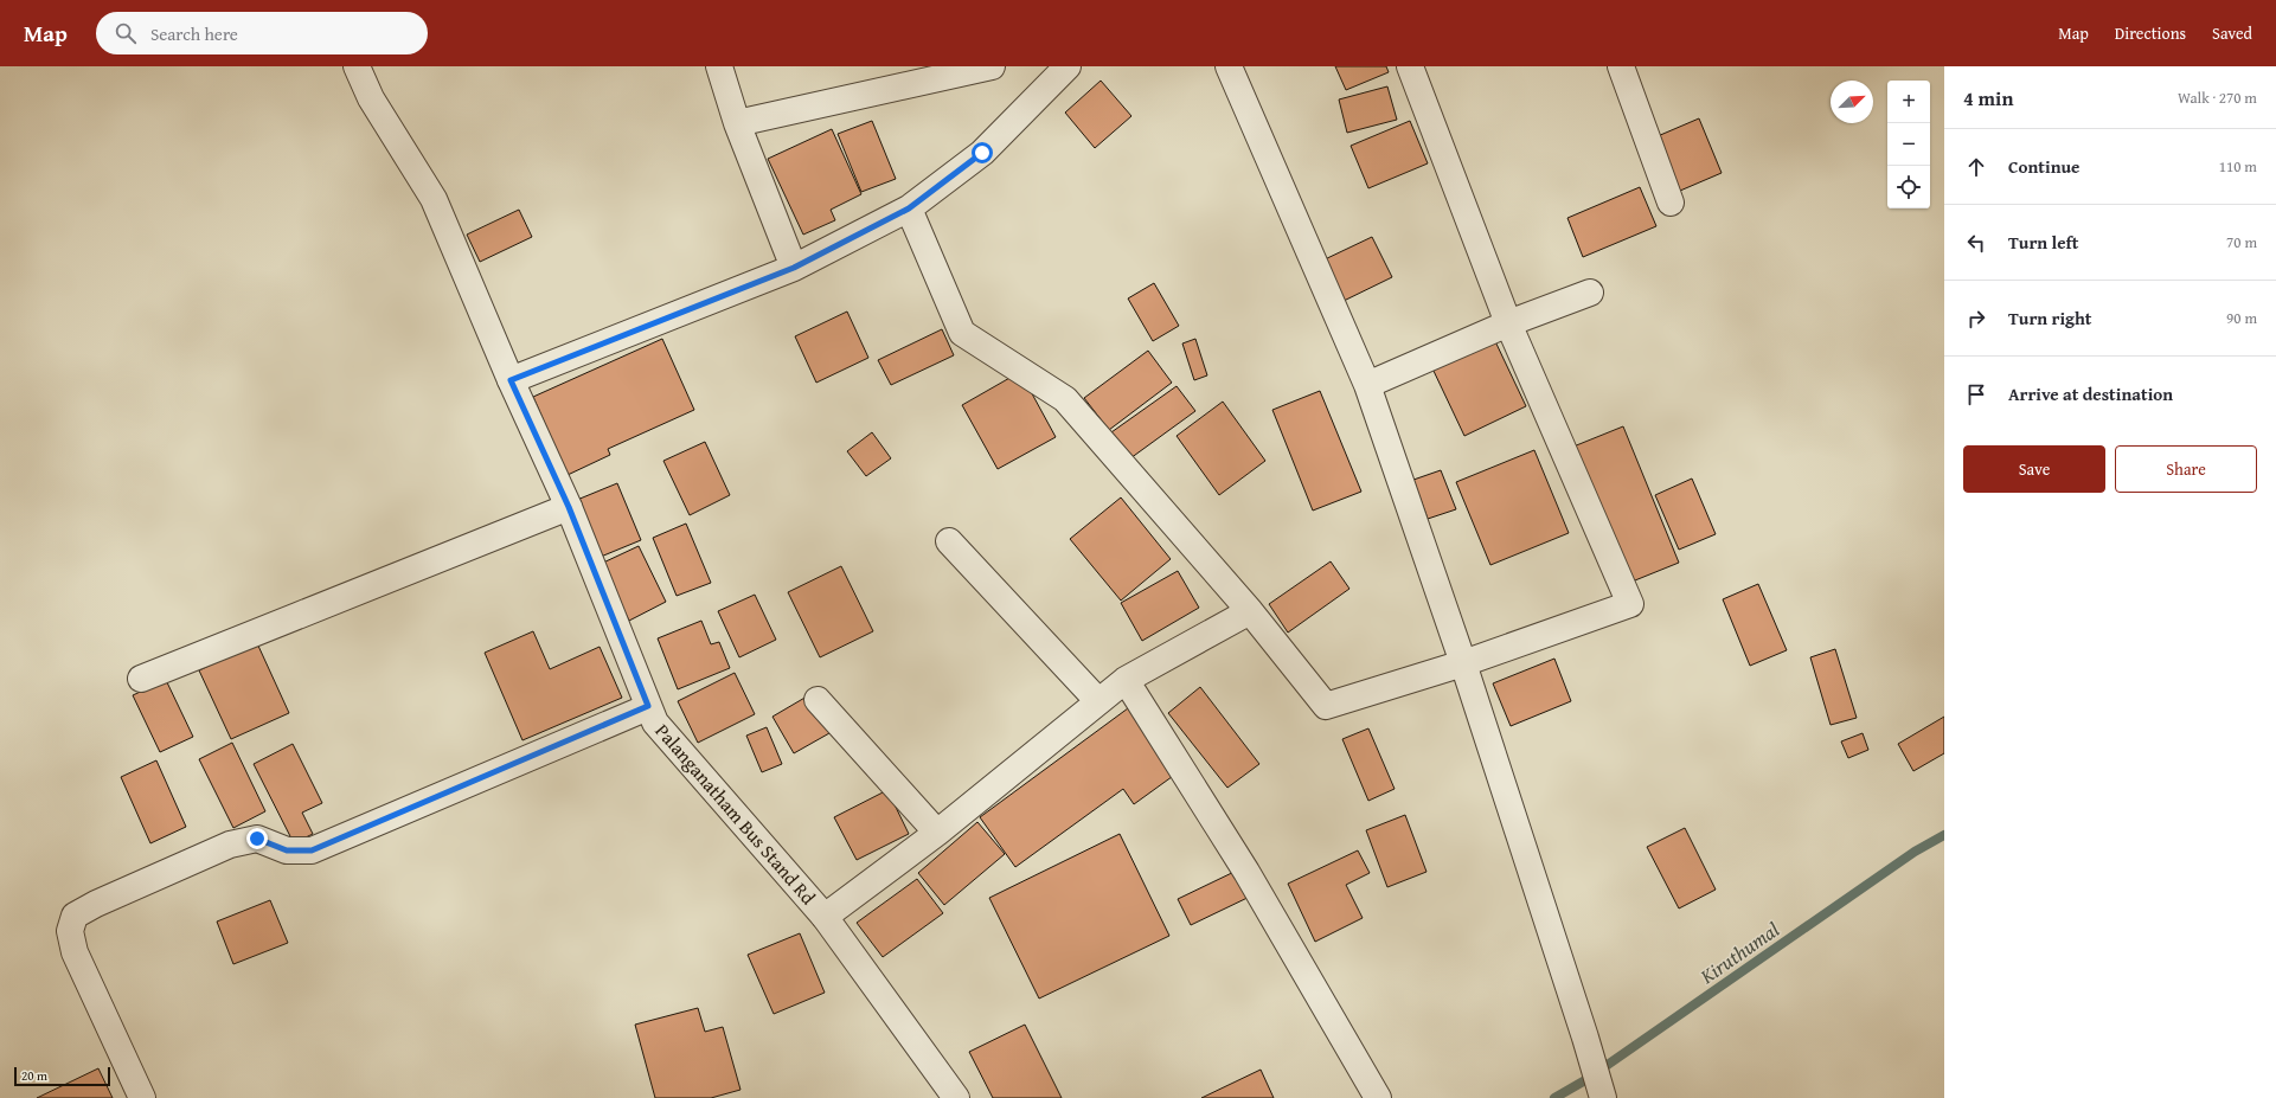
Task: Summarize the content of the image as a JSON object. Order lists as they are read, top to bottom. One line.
{"streets":{"street":["Palanganatham Bus Stand Rd"]},"water":["Kiruthumal"],"scale_bar":"20 m","north":"top right","page":{"header":"Map","search":"Search here","nav":["Map","Directions","Saved"],"heading":["4 min","Walk · 270 m"],"map_buttons":["+","−"],"list":[["Continue","110 m"],["Turn left","70 m"],["Turn right","90 m"],"Arrive at destination"],"buttons":["Save","Share"],"scale":"20 m"}}
